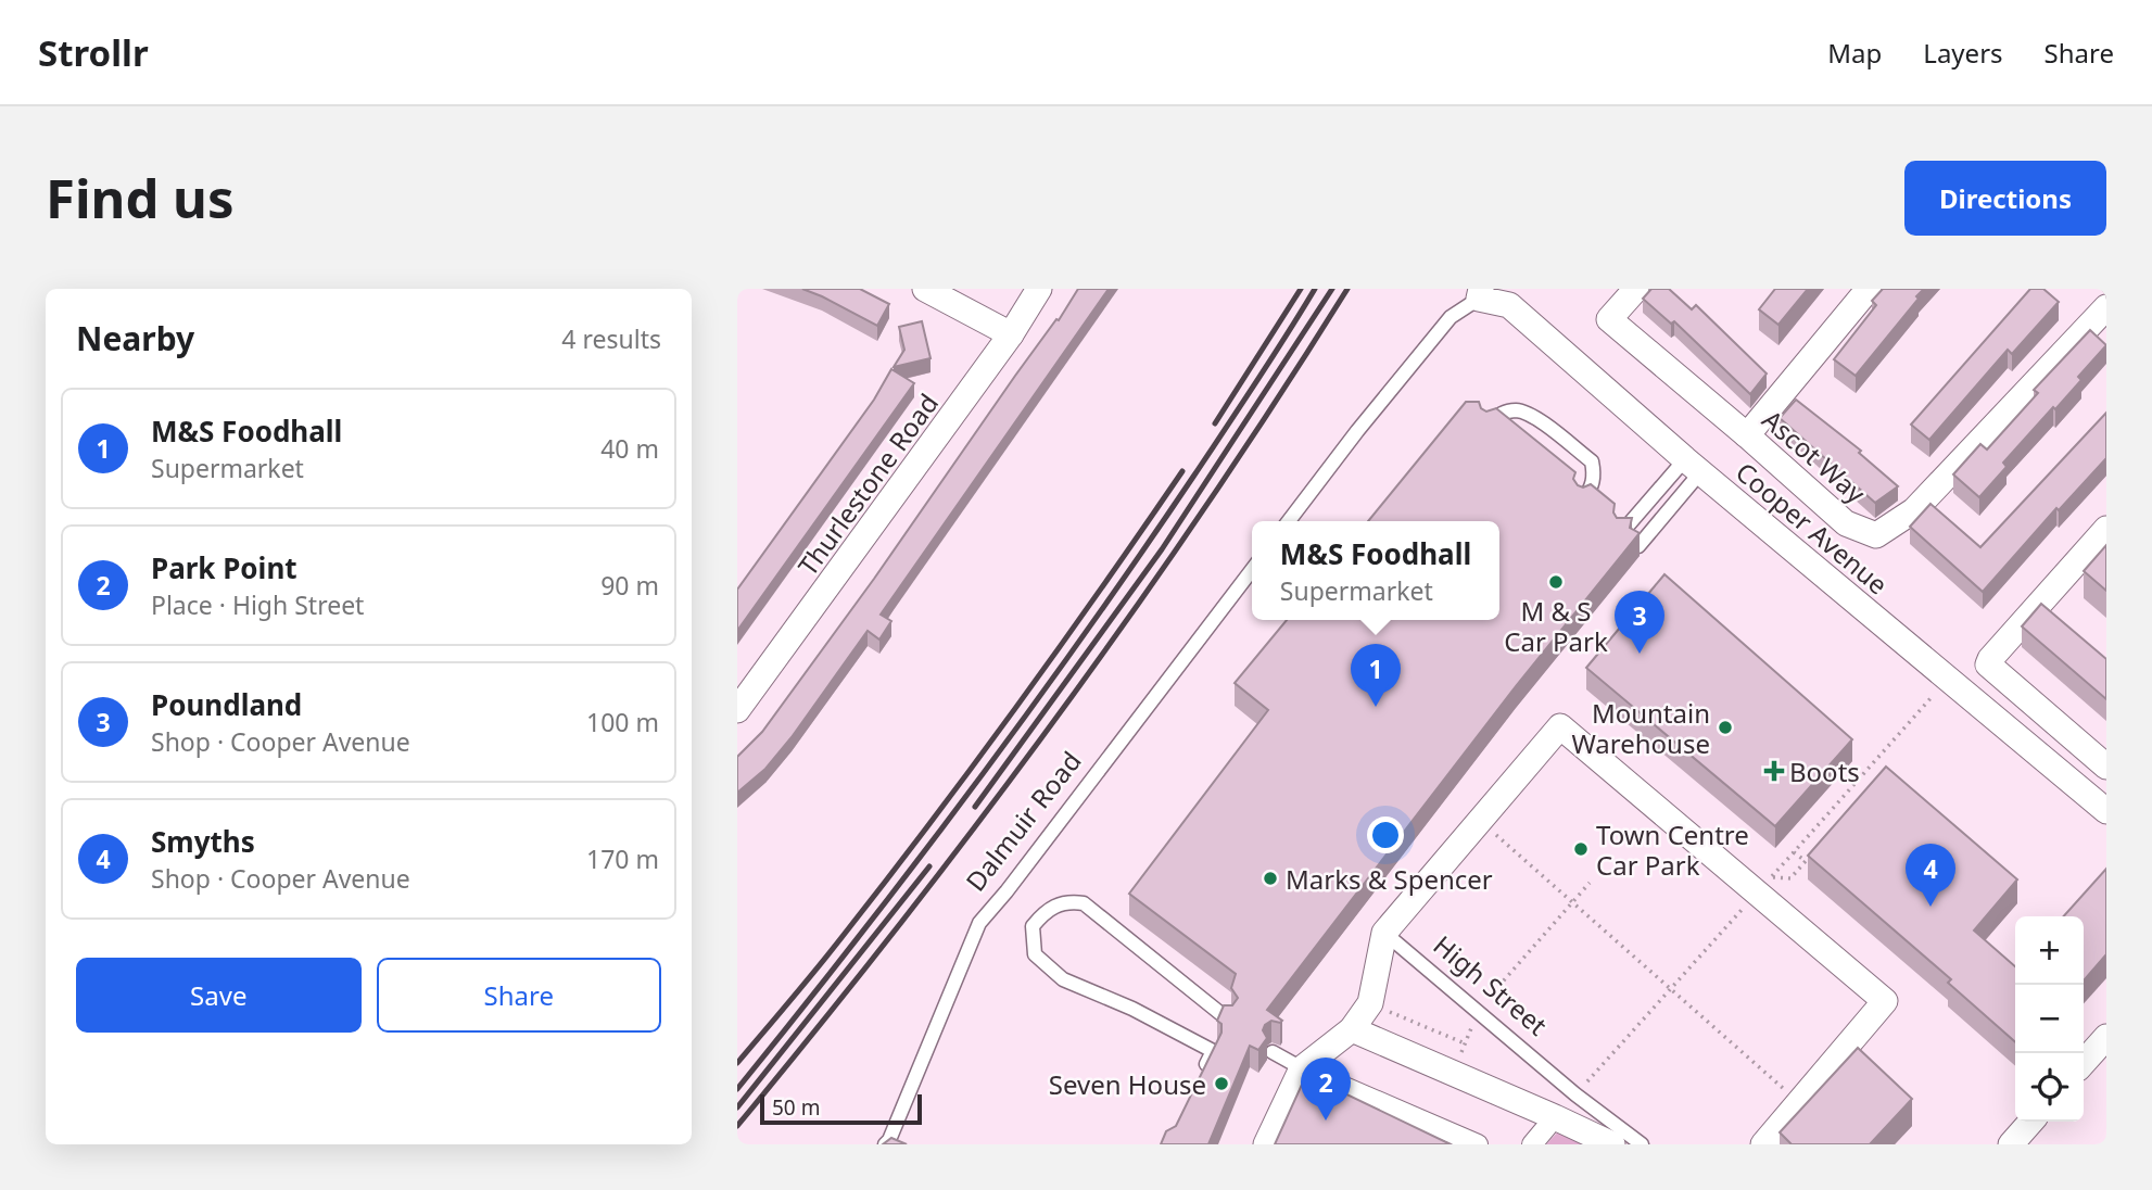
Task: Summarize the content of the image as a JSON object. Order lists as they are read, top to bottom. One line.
{"streets":{"street":["Ascot Way","Thurlestone Road","Cooper Avenue"],"lane":["Dalmuir Road","High Street"]},"places":{"other":["M & S Car Park","Mountain Warehouse","Town Centre Car Park","Marks & Spencer","Seven House"],"health":["Boots"]},"scale_bar":"50 m","page":{"header":"Strollr","nav":["Map","Layers","Share"],"buttons":["Directions",["Save","Share"]],"title":"Find us","heading":["Nearby","4 results"],"list":[{"mark":"1","name":"M&S Foodhall","note":"Supermarket","value":"40 m"},{"mark":"2","name":"Park Point","note":"Place · High Street","value":"90 m"},{"mark":"3","name":"Poundland","note":"Shop · Cooper Avenue","value":"100 m"},{"mark":"4","name":"Smyths","note":"Shop · Cooper Avenue","value":"170 m"}],"popup":["M&S Foodhall","Supermarket"],"pins":["3","1","4","2"],"map_buttons":["+","−"],"scale":"50 m"}}
